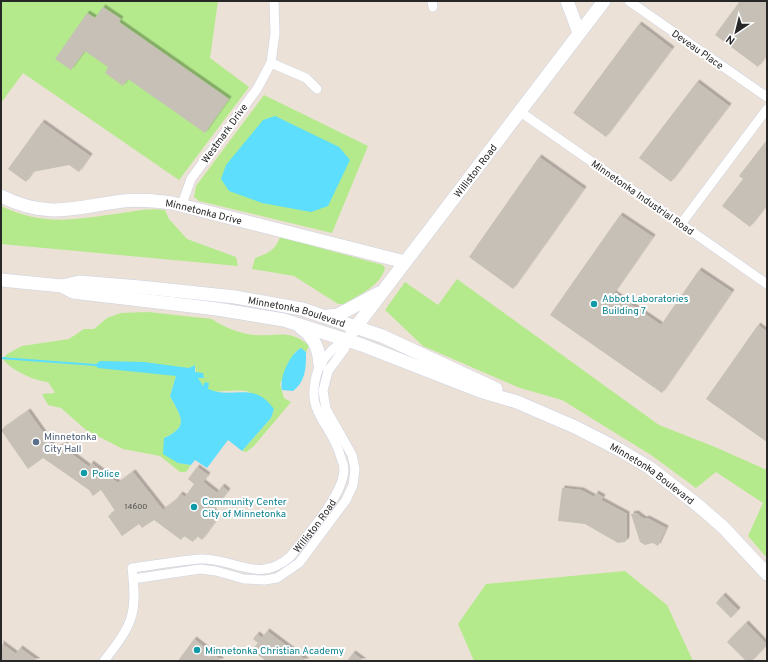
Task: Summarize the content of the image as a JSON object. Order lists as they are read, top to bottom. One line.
{"streets":{"main road":["Williston Road","Minnetonka Drive","Minnetonka Boulevard"],"street":["Deveau Place","Westmark Drive","Minnetonka Industrial Road"]},"crossings":[["Westmark Drive","Minnetonka Drive"],["Williston Road","Minnetonka Industrial Road"],["Williston Road","Minnetonka Drive"],["Williston Road","Minnetonka Boulevard"]],"places":["Abbot Laboratories Building 7","Minnetonka City Hall","Police","Community Center City of Minnetonka","Minnetonka Christian Academy"],"house_numbers":["14600"],"north":"bottom left"}
